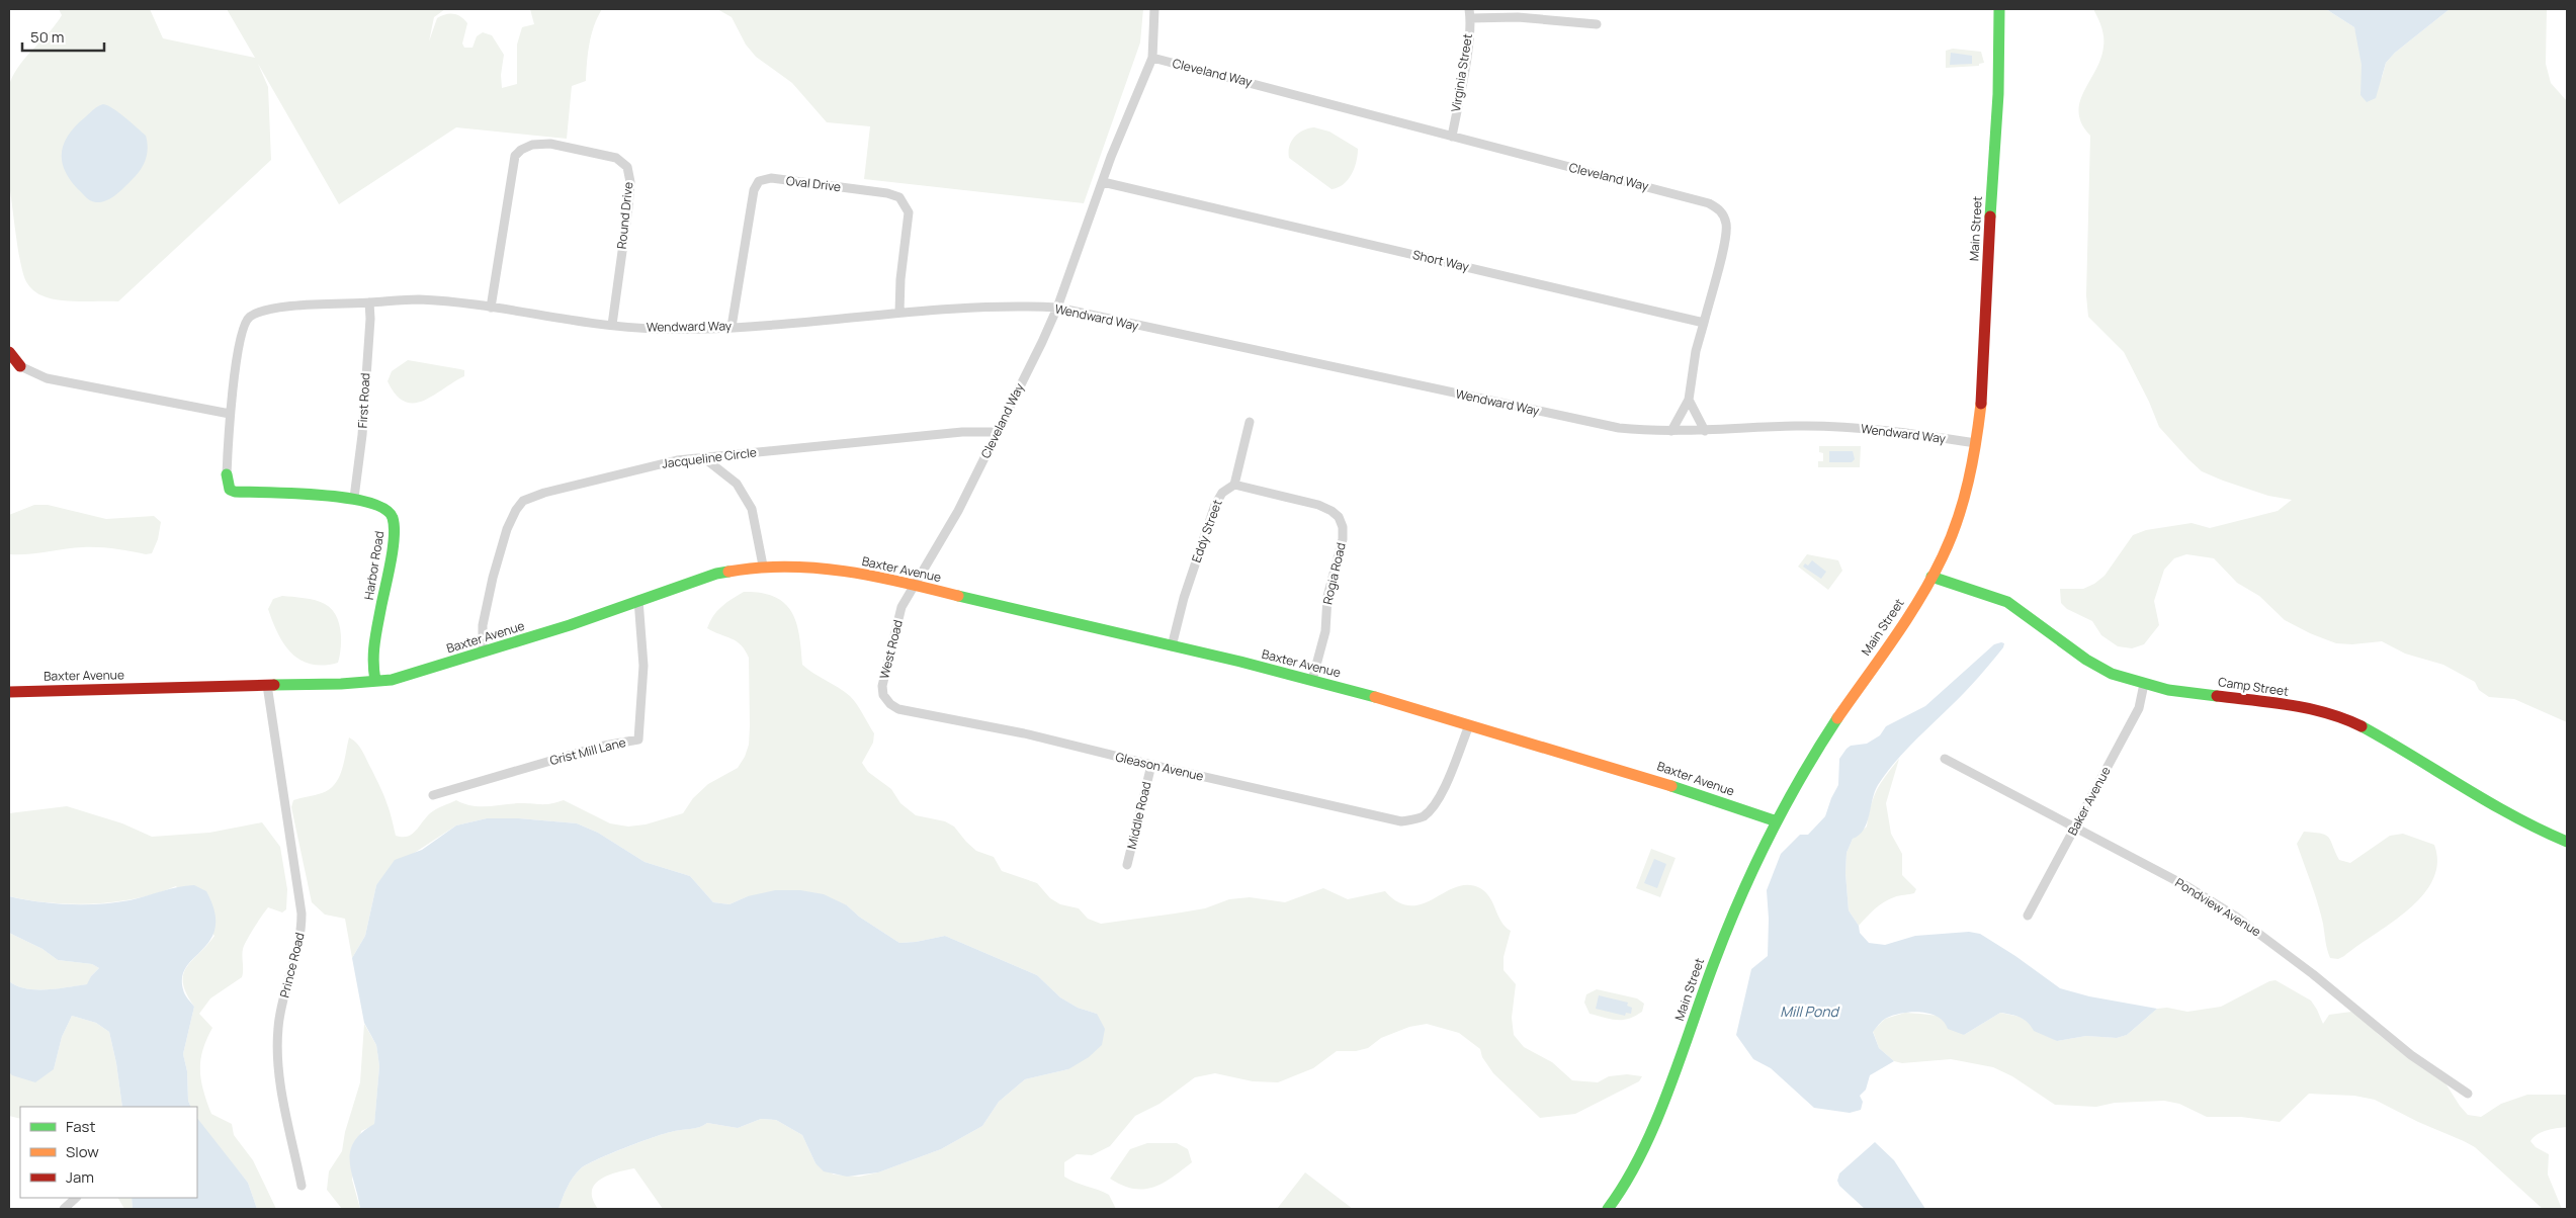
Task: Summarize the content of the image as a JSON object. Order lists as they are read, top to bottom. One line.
{"streets":{"street":["Cleveland Way","Virginia Street","Oval Drive","Round Drive","Main Street","Short Way","Wendward Way","First Road","Jacqueline Circle","Eddy Street","Harbor Road","Baxter Avenue","Rogia Road","West Road","Camp Street","Grist Mill Lane","Gleason Avenue","Baker Avenue","Middle Road","Pondview Avenue","Prince Road"]},"crossings":[["Cleveland Way","Virginia Street"],["Cleveland Way","Short Way"],["Cleveland Way","Wendward Way"],["Cleveland Way","Jacqueline Circle"],["Cleveland Way","Baxter Avenue"],["Cleveland Way","West Road"],["Oval Drive","Wendward Way"],["Round Drive","Wendward Way"],["Main Street","Wendward Way"],["Main Street","Baxter Avenue"],["Main Street","Camp Street"],["Wendward Way","First Road"],["Wendward Way","Harbor Road"],["First Road","Harbor Road"],["Jacqueline Circle","Baxter Avenue"],["Eddy Street","Baxter Avenue"],["Eddy Street","Rogia Road"],["Harbor Road","Baxter Avenue"],["Baxter Avenue","Rogia Road"],["Baxter Avenue","West Road"],["Baxter Avenue","Grist Mill Lane"],["Baxter Avenue","Gleason Avenue"],["Baxter Avenue","Prince Road"],["West Road","Gleason Avenue"],["Camp Street","Baker Avenue"],["Gleason Avenue","Middle Road"],["Baker Avenue","Pondview Avenue"]],"water":["Mill Pond"],"legend":["Fast","Slow","Jam"],"scale_bar":"50 m"}
